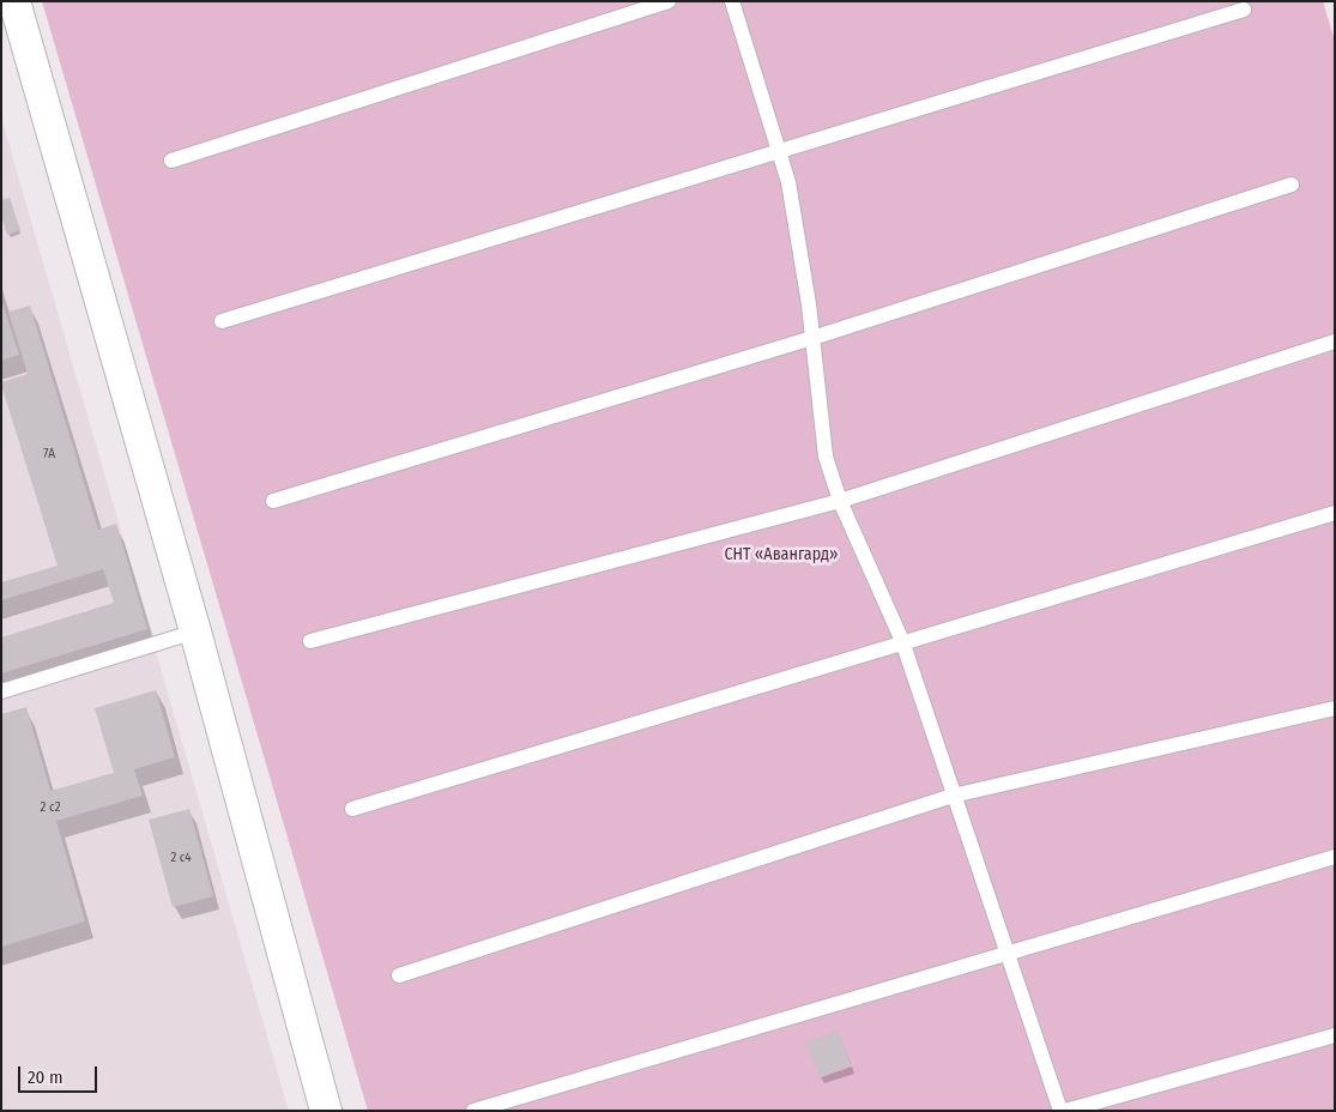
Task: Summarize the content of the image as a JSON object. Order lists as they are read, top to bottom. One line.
{"parks":["СНТ «Авангард»"],"house_numbers":["7А","2 с2","2 с4"],"scale_bar":"20 m"}
